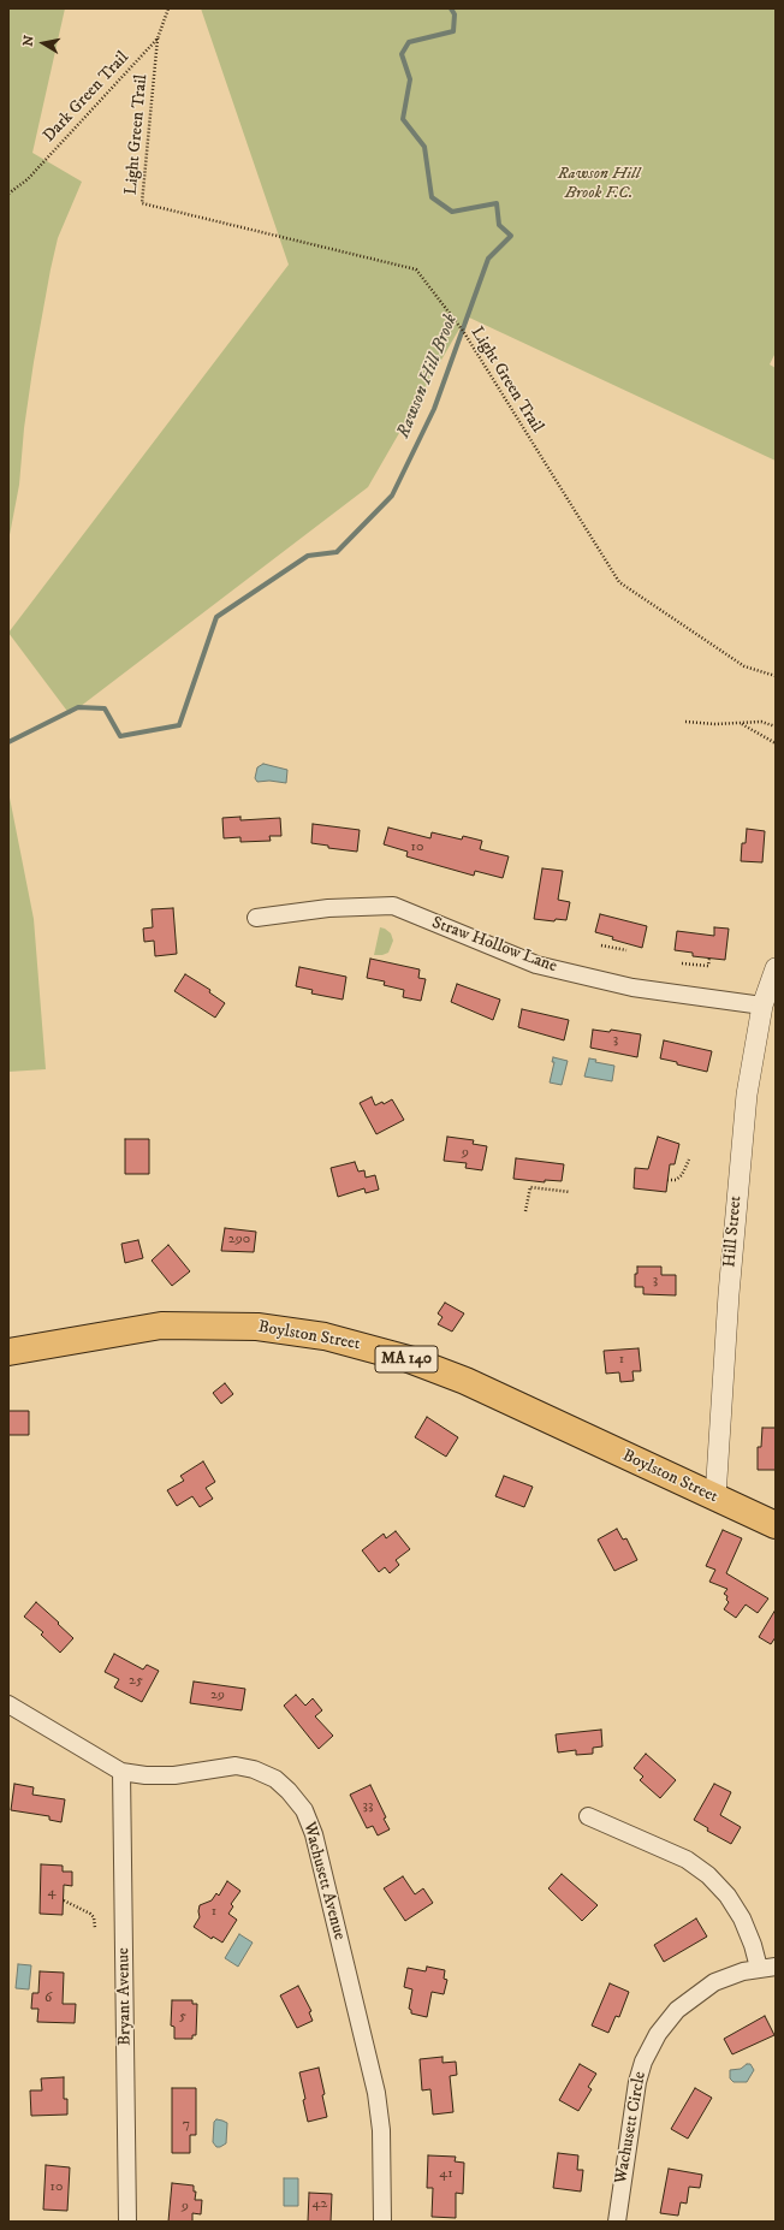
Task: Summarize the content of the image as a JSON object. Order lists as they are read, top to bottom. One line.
{"streets":{"main road":["Boylston Street","MA 140"],"street":["Straw Hollow Lane","Hill Street","Wachusett Avenue","Bryant Avenue","Wachusett Circle"],"path":["Dark Green Trail","Light Green Trail"]},"crossings":[["Dark Green Trail","Light Green Trail"],["Straw Hollow Lane","Hill Street"],["Hill Street","Boylston Street"],["Wachusett Avenue","Bryant Avenue"]],"water":["Rawson Hill Brook"],"parks":["Rawson Hill Brook F.C."],"house_numbers":["10","3","9","290","3","1","25","29","33","4","1","6","5","7","41","10","42","9"],"north":"left"}
